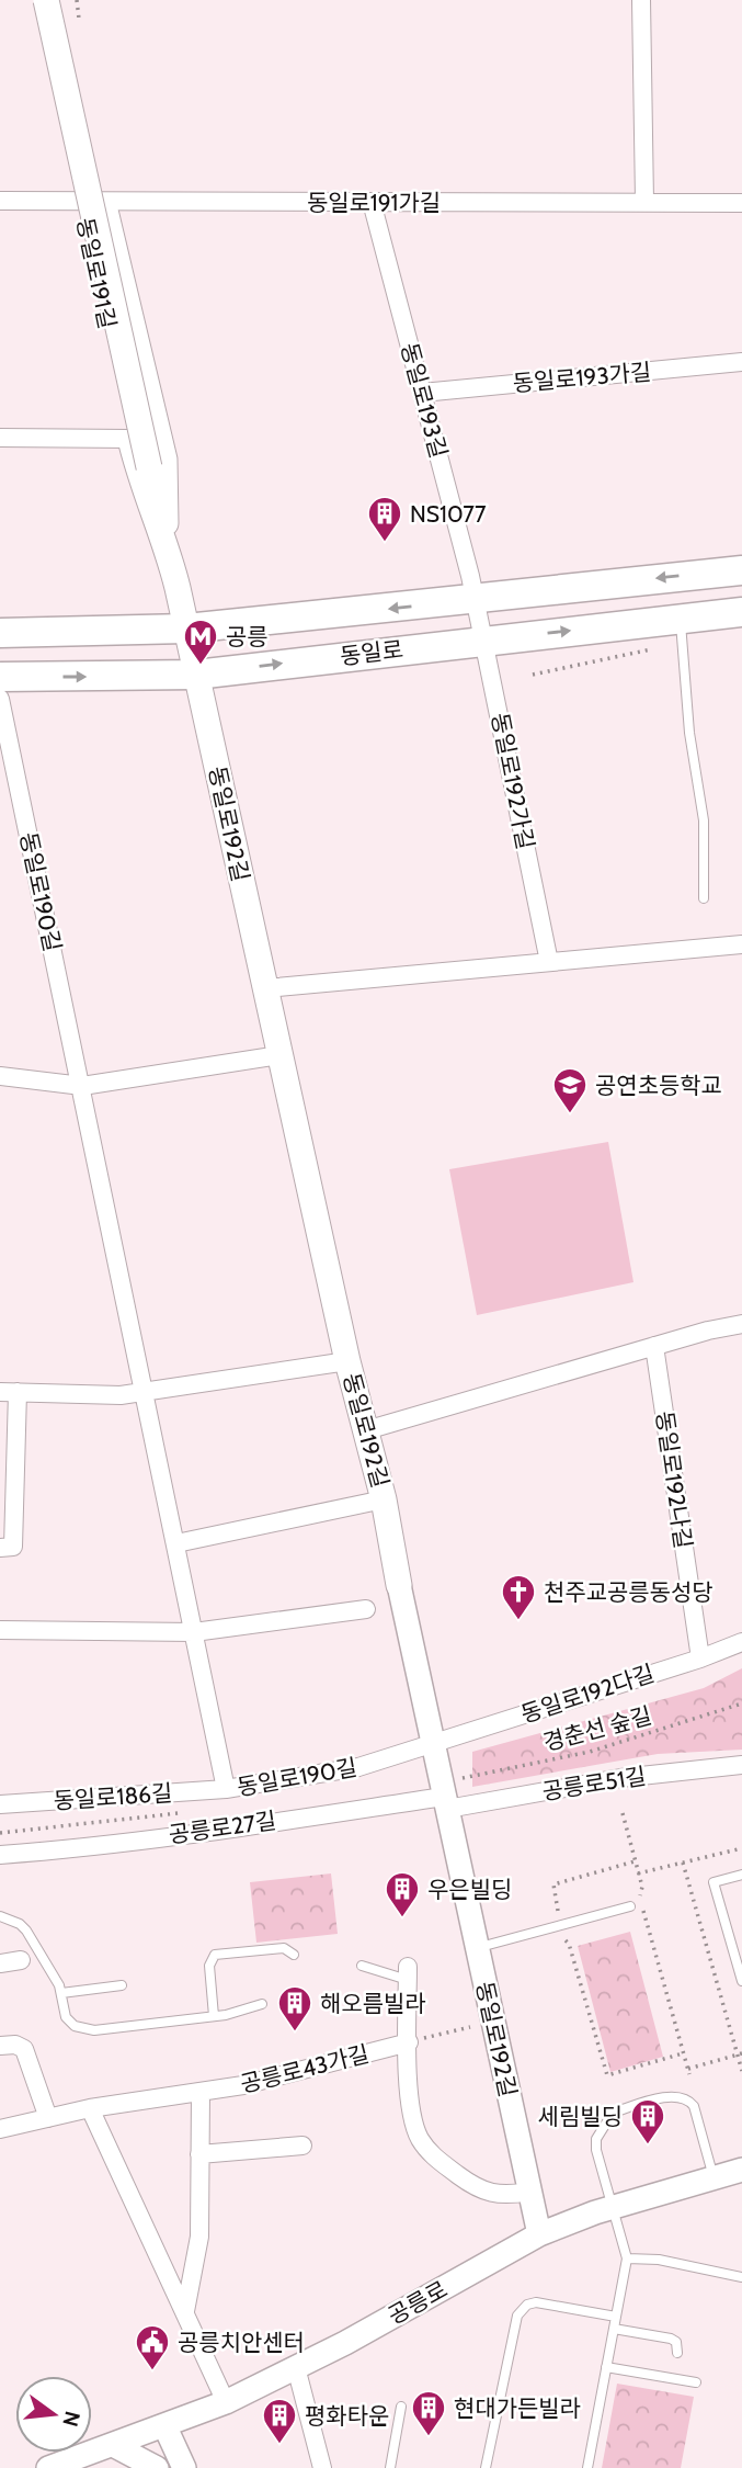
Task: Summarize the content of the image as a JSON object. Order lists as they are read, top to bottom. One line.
{"streets":{"main road":["동일로191길","동일로","동일로192길"],"street":["동일로191가길","동일로193가길","동일로193길","동일로192가길","동일로190길","동일로192나길","동일로192다길","공릉로51길","동일로186길","공릉로27길","공릉로43가길","공릉로"],"path":["경춘선 숲길"]},"crossings":[["동일로191가길","동일로191길"],["동일로191가길","동일로193길"],["동일로191길","동일로"],["동일로191길","동일로192길"],["동일로193가길","동일로193길"],["동일로193길","동일로"],["동일로193길","동일로192가길"],["동일로","동일로192가길"],["동일로","동일로192길"],["동일로192길","동일로190길"],["동일로192길","동일로192다길"],["동일로192길","경춘선 숲길"],["동일로192길","공릉로51길"],["동일로192길","공릉로27길"],["동일로192길","공릉로"],["동일로190길","동일로192다길"],["동일로190길","동일로186길"],["동일로192나길","동일로192다길"],["경춘선 숲길","공릉로51길"],["경춘선 숲길","공릉로27길"],["공릉로51길","공릉로27길"]],"places":{"building":["NS1077","우은빌딩","해오름빌라","세림빌딩","현대가든빌라","평화타운"],"metro station":["공릉"],"school or university":["공연초등학교"],"church":["천주교공릉동성당"],"public building":["공릉치안센터"]},"north":"right"}
